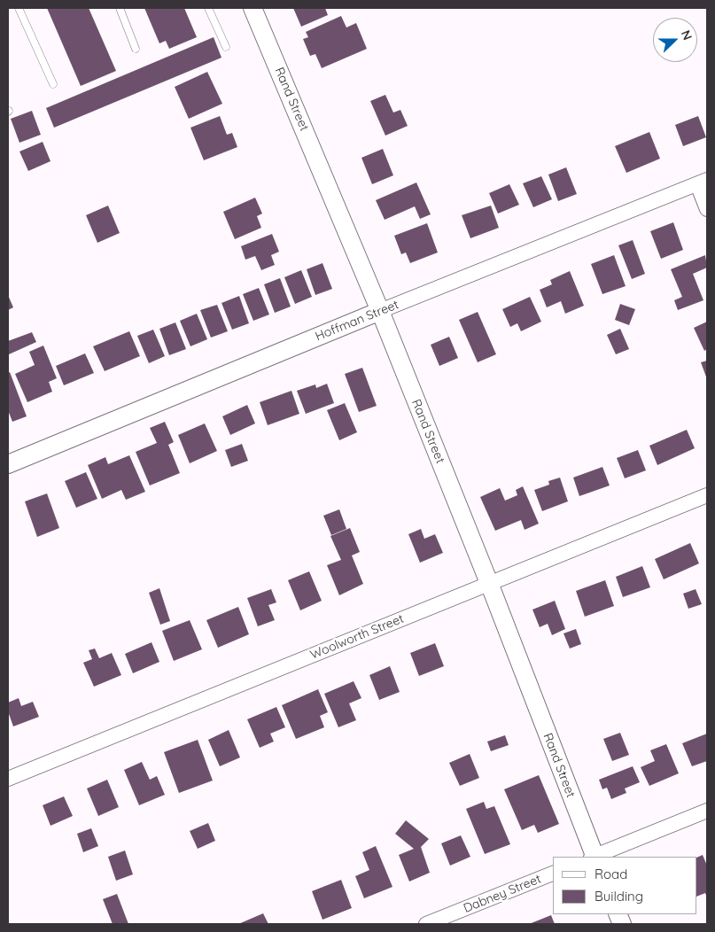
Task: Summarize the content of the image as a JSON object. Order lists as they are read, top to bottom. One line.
{"streets":{"street":["Rand Street","Hoffman Street","Woolworth Street","Dabney Street"]},"crossings":[["Rand Street","Hoffman Street"],["Rand Street","Woolworth Street"]],"legend":["Road","Building"],"north":"right"}
